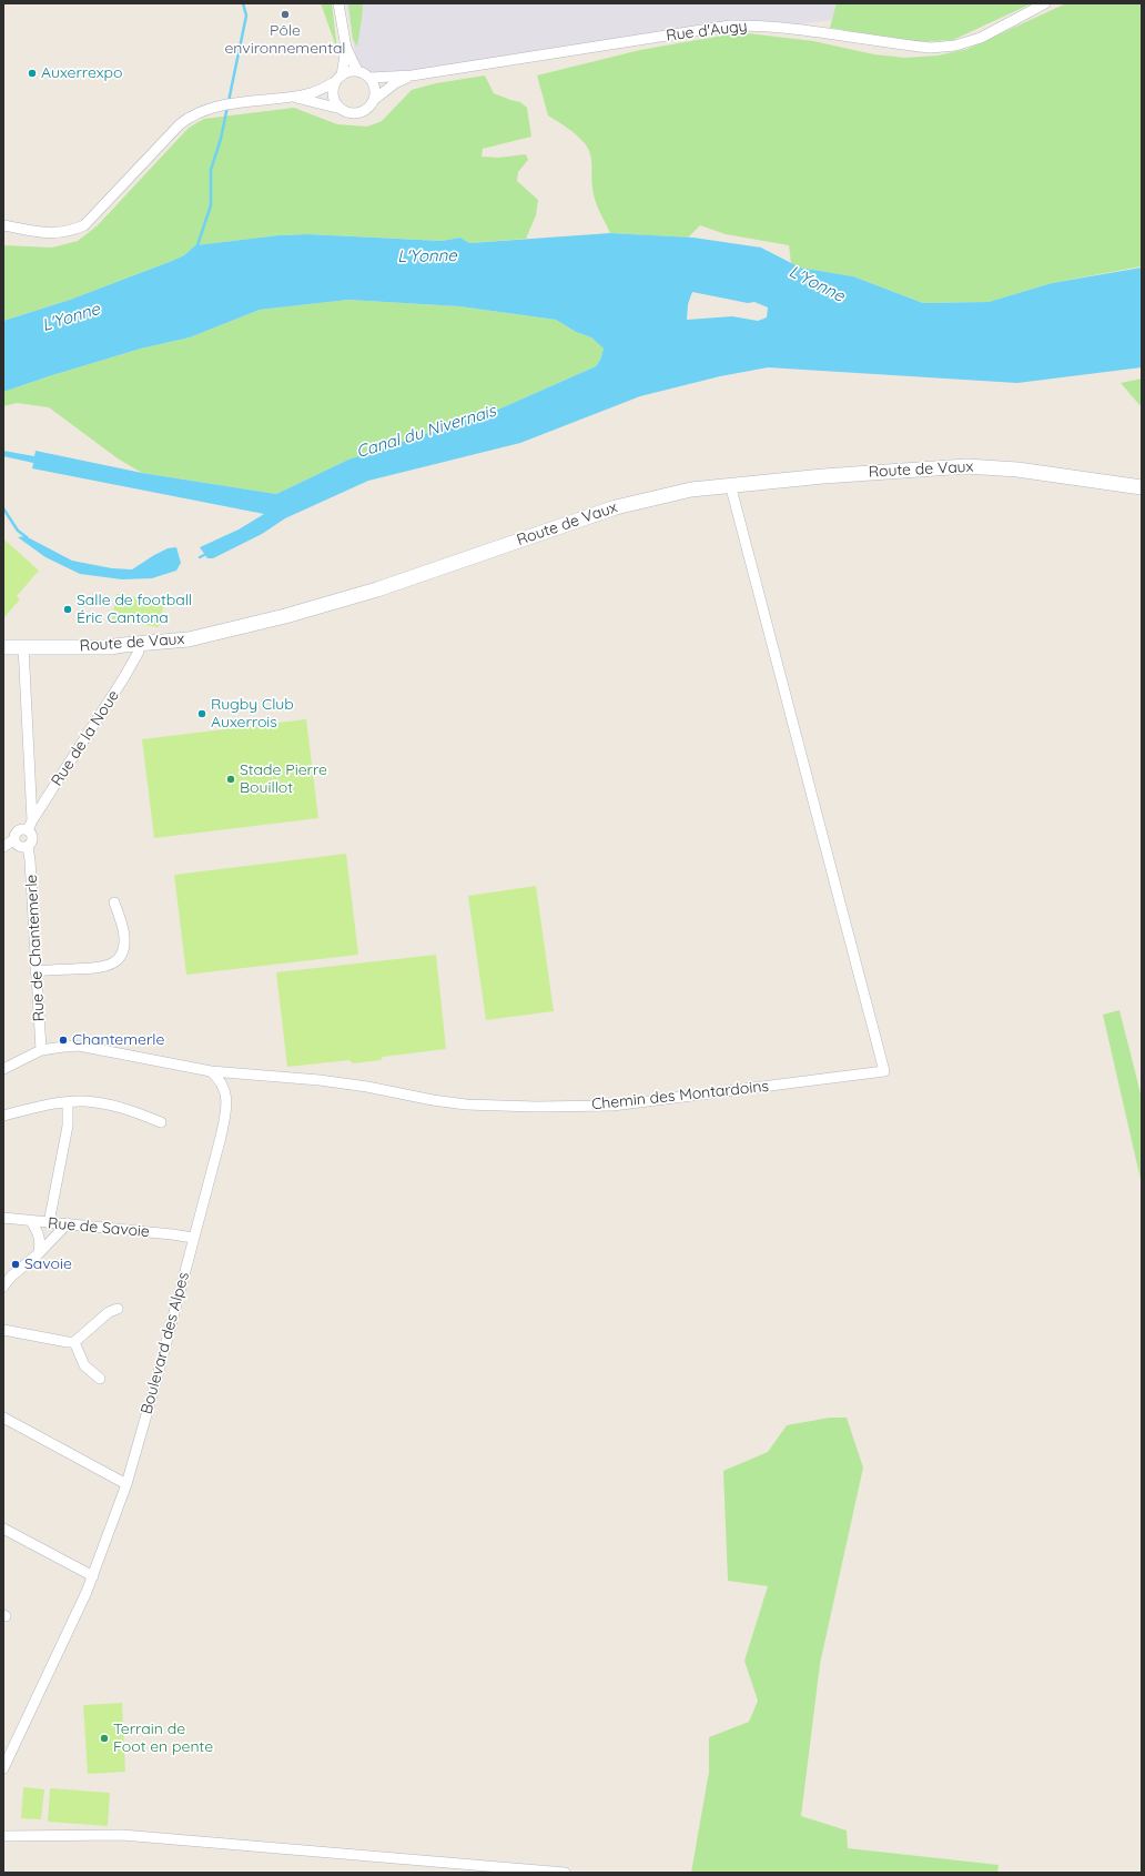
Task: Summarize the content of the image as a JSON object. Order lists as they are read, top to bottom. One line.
{"streets":{"street":["Rue d'Augy","Route de Vaux","Rue de la Noue","Rue de Chantemerle","Chemin des Montardoins","Rue de Savoie","Boulevard des Alpes"]},"crossings":[["Route de Vaux","Rue de la Noue"],["Route de Vaux","Chemin des Montardoins"],["Rue de la Noue","Rue de Chantemerle"],["Chemin des Montardoins","Boulevard des Alpes"],["Rue de Savoie","Boulevard des Alpes"]],"water":["L'Yonne","Canal du Nivernais"],"places":["Pôle environnemental","Auxerrexpo","Salle de football Éric Cantona","Rugby Club Auxerrois","Stade Pierre Bouillot","Chantemerle","Savoie","Terrain de Foot en pente"]}
